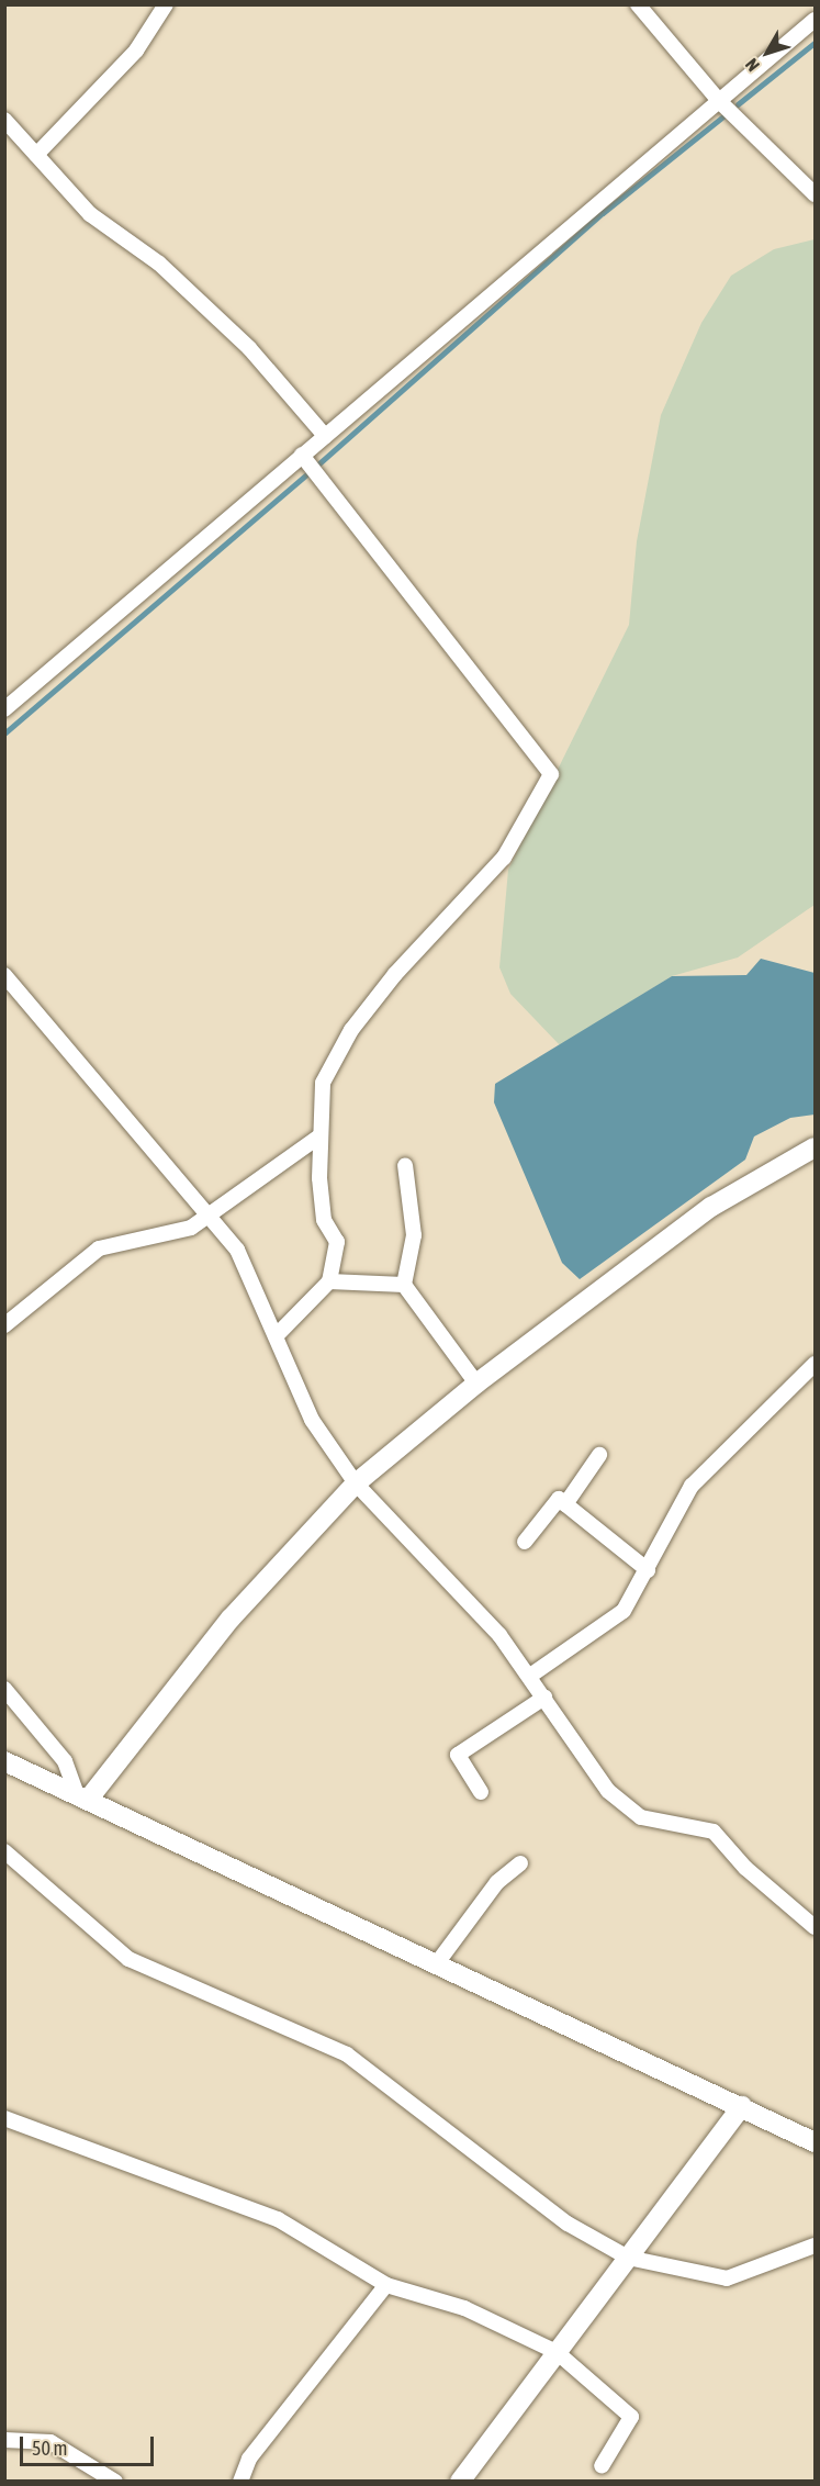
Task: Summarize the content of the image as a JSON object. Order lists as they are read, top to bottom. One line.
{"scale_bar":"50 m","north":"bottom left"}
